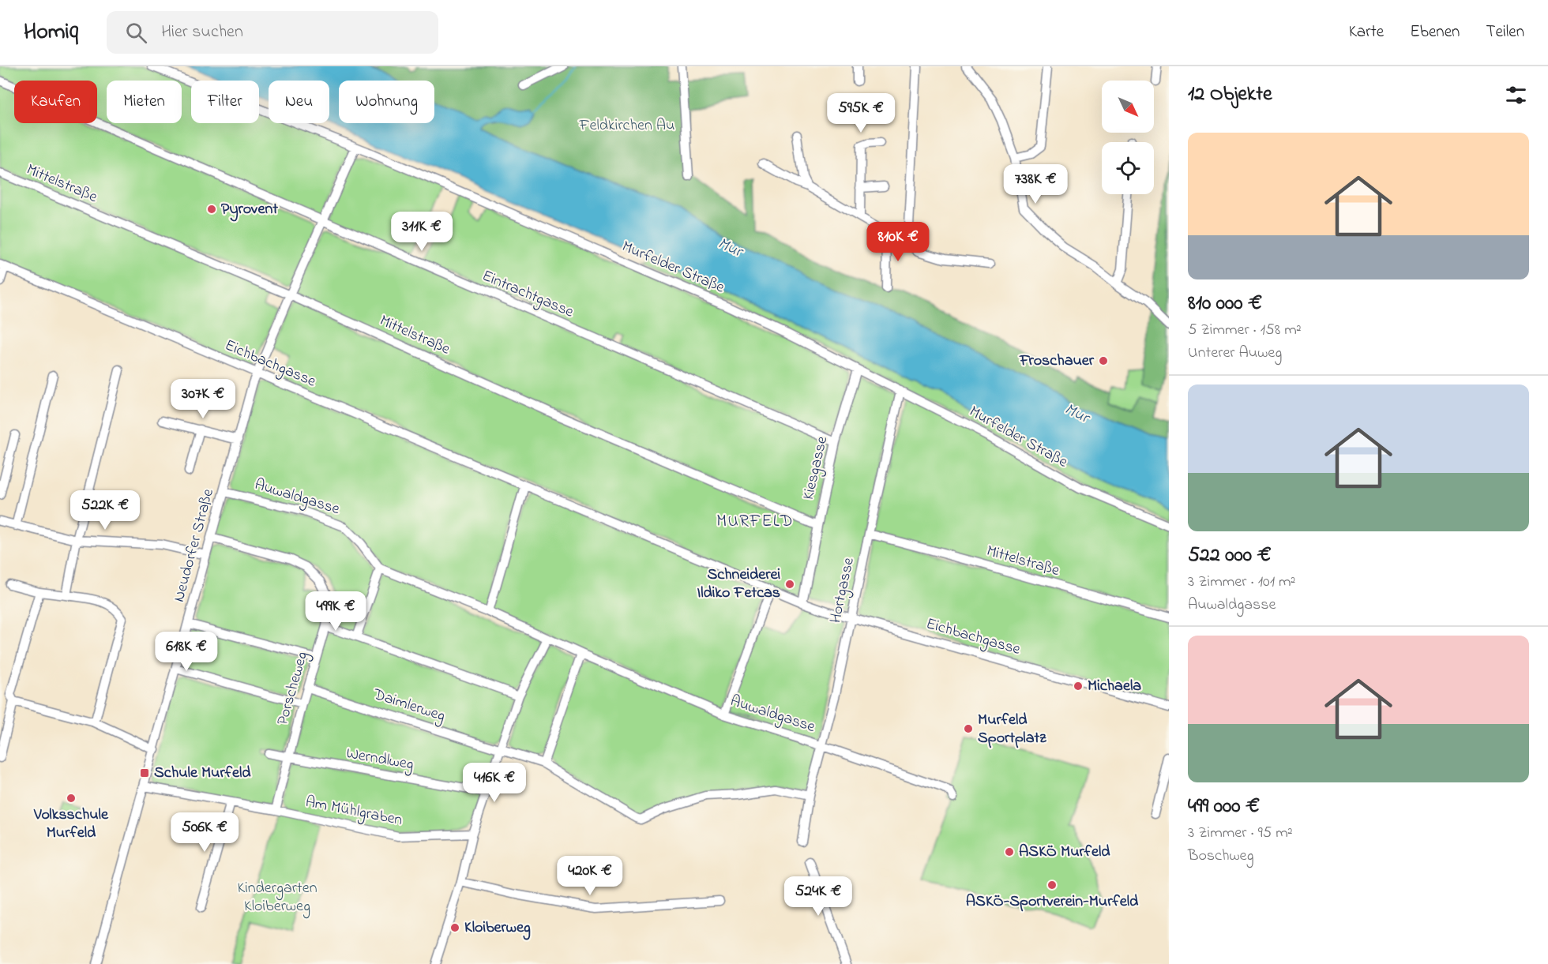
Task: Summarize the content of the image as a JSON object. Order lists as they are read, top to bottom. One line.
{"streets":{"street":["Mittelstraße","Murfelder Straße","Eintrachtgasse","Eichbachgasse","Kiesgasse","Auwaldgasse","Neudorfer Straße","Hortgasse","Porscheweg","Daimlerweg","Werndlweg","Am Mühlgraben"]},"crossings":[["Mittelstraße","Kiesgasse"],["Mittelstraße","Neudorfer Straße"],["Mittelstraße","Hortgasse"],["Murfelder Straße","Kiesgasse"],["Murfelder Straße","Neudorfer Straße"],["Murfelder Straße","Hortgasse"],["Eintrachtgasse","Kiesgasse"],["Eintrachtgasse","Neudorfer Straße"],["Eichbachgasse","Kiesgasse"],["Eichbachgasse","Neudorfer Straße"],["Eichbachgasse","Hortgasse"],["Auwaldgasse","Neudorfer Straße"],["Auwaldgasse","Hortgasse"],["Neudorfer Straße","Porscheweg"],["Neudorfer Straße","Am Mühlgraben"],["Porscheweg","Daimlerweg"],["Porscheweg","Werndlweg"],["Porscheweg","Am Mühlgraben"]],"districts":["MURFELD"],"water":["Mur"],"parks":["Feldkirchen Au","Kindergarten Kloiberweg"],"places":{"other":["Pyrovent","Froschauer","Schneiderei Ildiko Fetcas","Michaela","Murfeld Sportplatz","Volksschule Murfeld","ASKÖ Murfeld","ASKÖ-Sportverein-Murfeld","Kloiberweg"],"transit":["Schule Murfeld"]},"north":"bottom right","page":{"header":"Homiq","search":"Hier suchen","nav":["Karte","Ebenen","Teilen"],"heading":"12 Objekte","chip":["Kaufen","Mieten","Filter","Neu","Wohnung"],"price":["595K €","738K €","311K €","810K €","307K €","522K €","499K €","618K €","416K €","506K €","420K €","524K €"],"list":[{"name":"810 000 €","note":"5 Zimmer · 158 m² · Unterer Auweg"},{"name":"522 000 €","note":"3 Zimmer · 101 m² · Auwaldgasse"},{"name":"499 000 €","note":"3 Zimmer · 95 m² · Boschweg"}]}}
